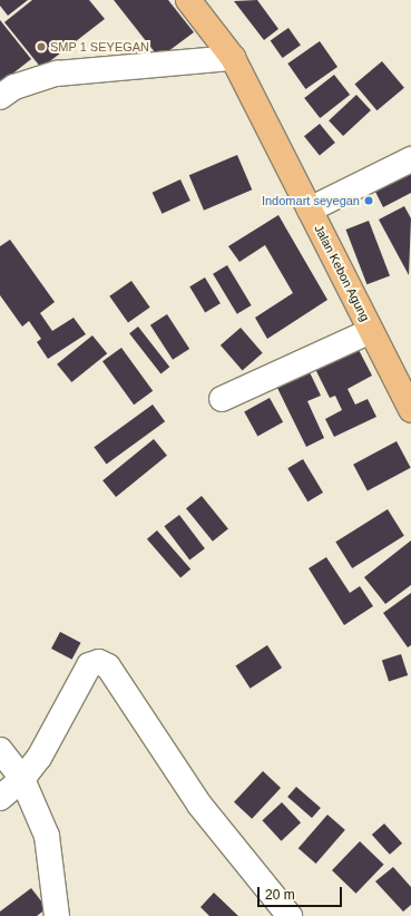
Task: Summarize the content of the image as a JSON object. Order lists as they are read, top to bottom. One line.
{"streets":{"main road":["Jalan Kebon Agung"]},"places":["SMP 1 SEYEGAN","Indomart seyegan"],"scale_bar":"20 m"}
